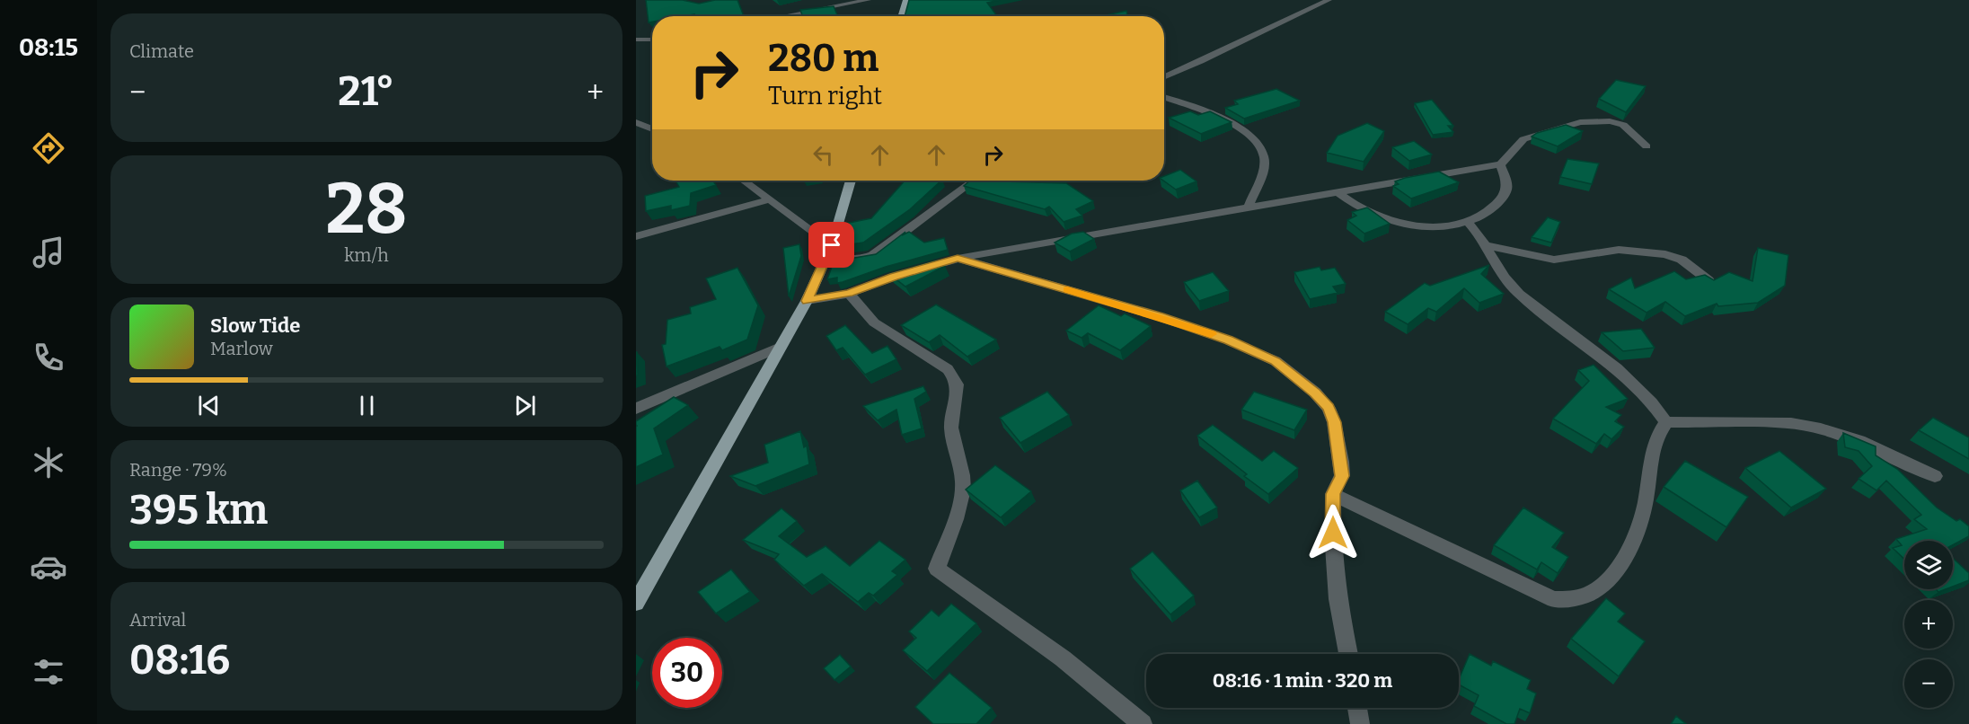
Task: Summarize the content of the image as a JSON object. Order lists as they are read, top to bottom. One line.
{"page":{"tabs":"08:15","tile":["Climate",["28","km/h"],["Range · 79%","395 km"],["Arrival","08:16"]],"turn":["280 m","Turn right"],"heat":["−","21°","+"],"song":["Slow Tide","Marlow"],"map_buttons":["+","−"],"limit":"30","trip":"08:16 · 1 min · 320 m"}}
